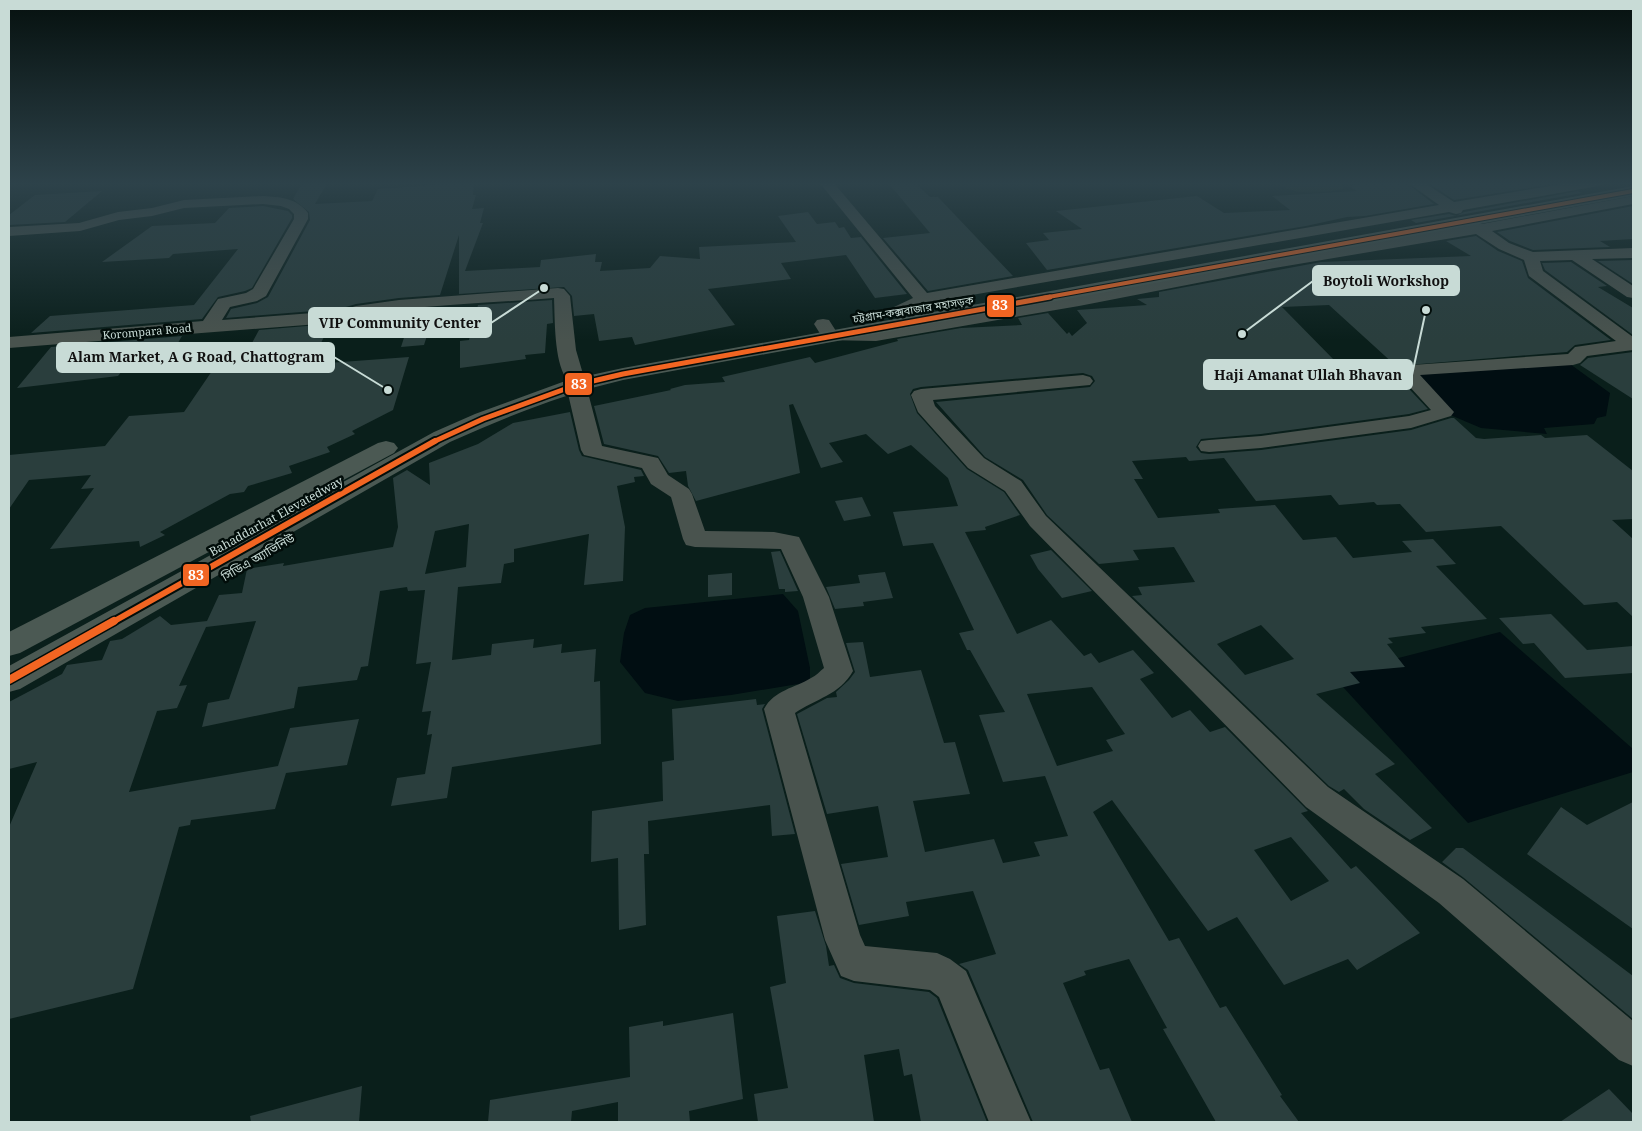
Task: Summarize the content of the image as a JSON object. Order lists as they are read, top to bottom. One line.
{"streets":{"highway":["চট্টগ্রাম-কক্সবাজার মহাসড়ক","Bahaddarhat Elevatedway","সিডিএ অ্যাভিনিউ"],"street":["Korompara Road"]},"crossings":[["চট্টগ্রাম-কক্সবাজার মহাসড়ক","Korompara Road"],["চট্টগ্রাম-কক্সবাজার মহাসড়ক","Bahaddarhat Elevatedway"],["চট্টগ্রাম-কক্সবাজার মহাসড়ক","সিডিএ অ্যাভিনিউ"],["Bahaddarhat Elevatedway","সিডিএ অ্যাভিনিউ"]],"places":["VIP Community Center","Haji Amanat Ullah Bhavan","Boytoli Workshop","Alam Market, A G Road, Chattogram"],"lines":["transit line 83"]}
